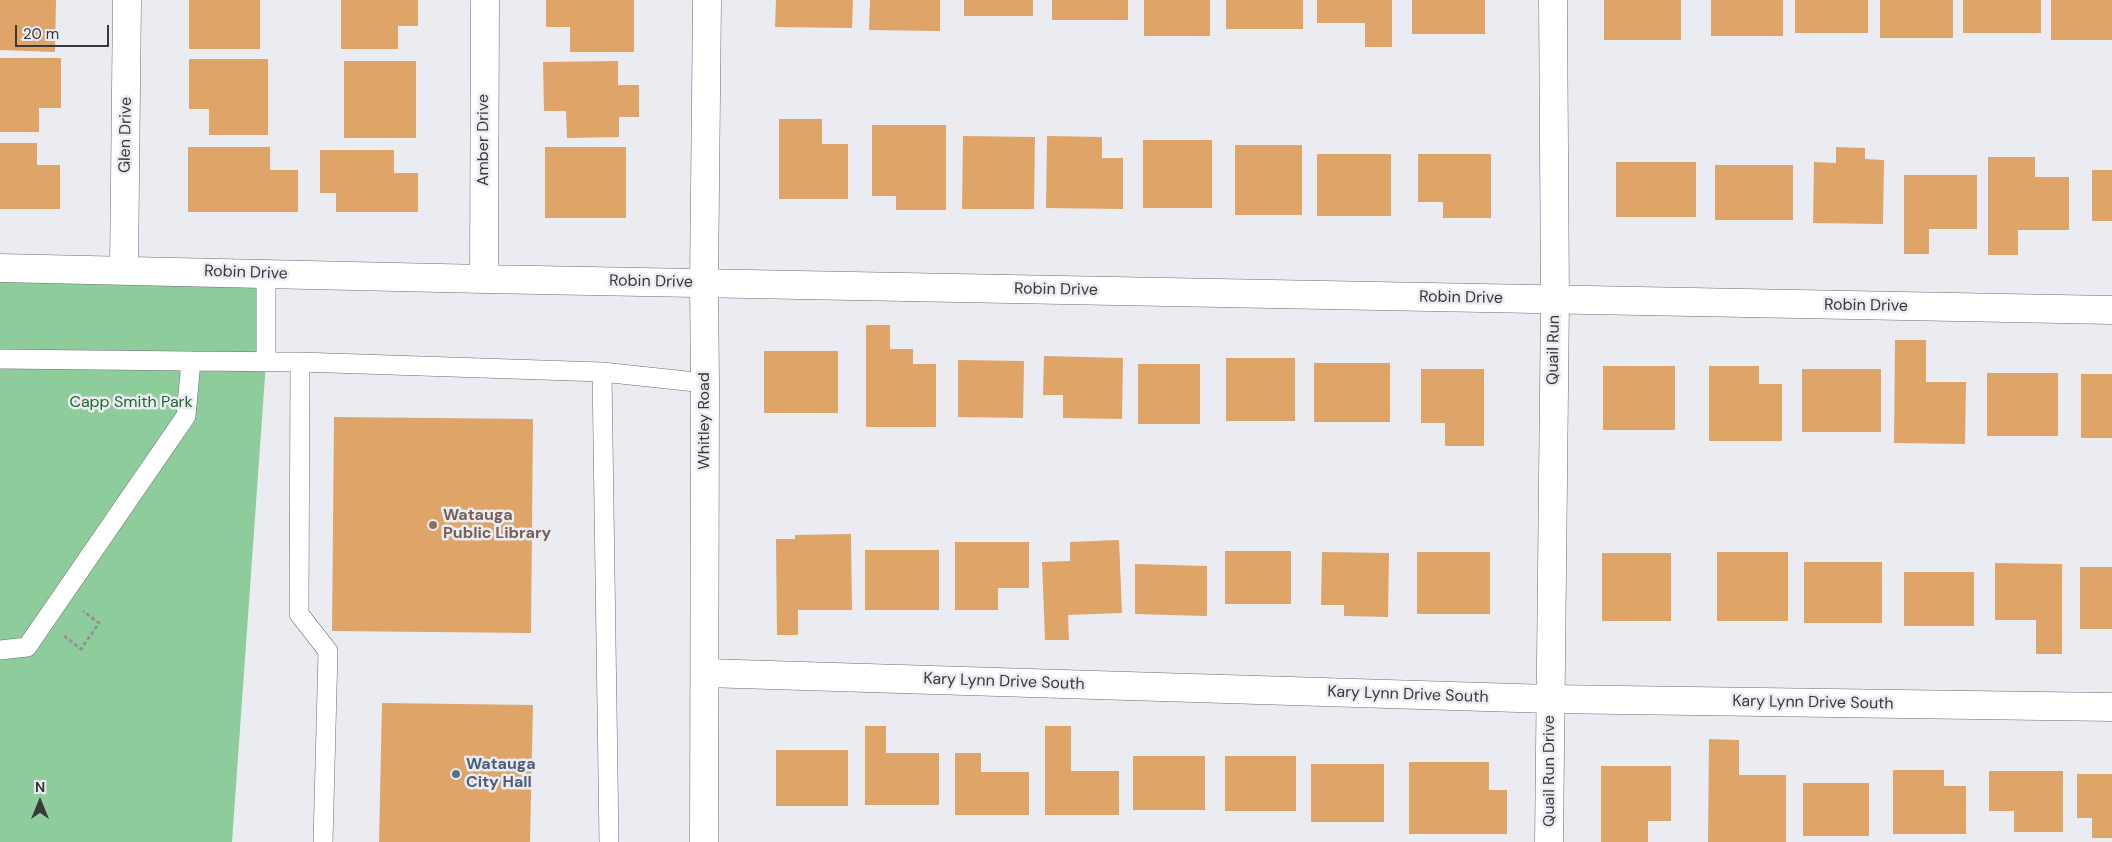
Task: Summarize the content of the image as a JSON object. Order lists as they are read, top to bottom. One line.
{"streets":{"street":["Glen Drive","Amber Drive","Robin Drive","Quail Run","Whitley Road","Kary Lynn Drive South","Quail Run Drive"]},"crossings":[["Glen Drive","Robin Drive"],["Amber Drive","Robin Drive"],["Robin Drive","Quail Run"],["Robin Drive","Whitley Road"],["Quail Run","Kary Lynn Drive South"],["Quail Run","Quail Run Drive"],["Whitley Road","Kary Lynn Drive South"],["Kary Lynn Drive South","Quail Run Drive"]],"parks":["Capp Smith Park"],"places":["Watauga Public Library","Watauga City Hall"],"scale_bar":"20 m","north":"top"}
